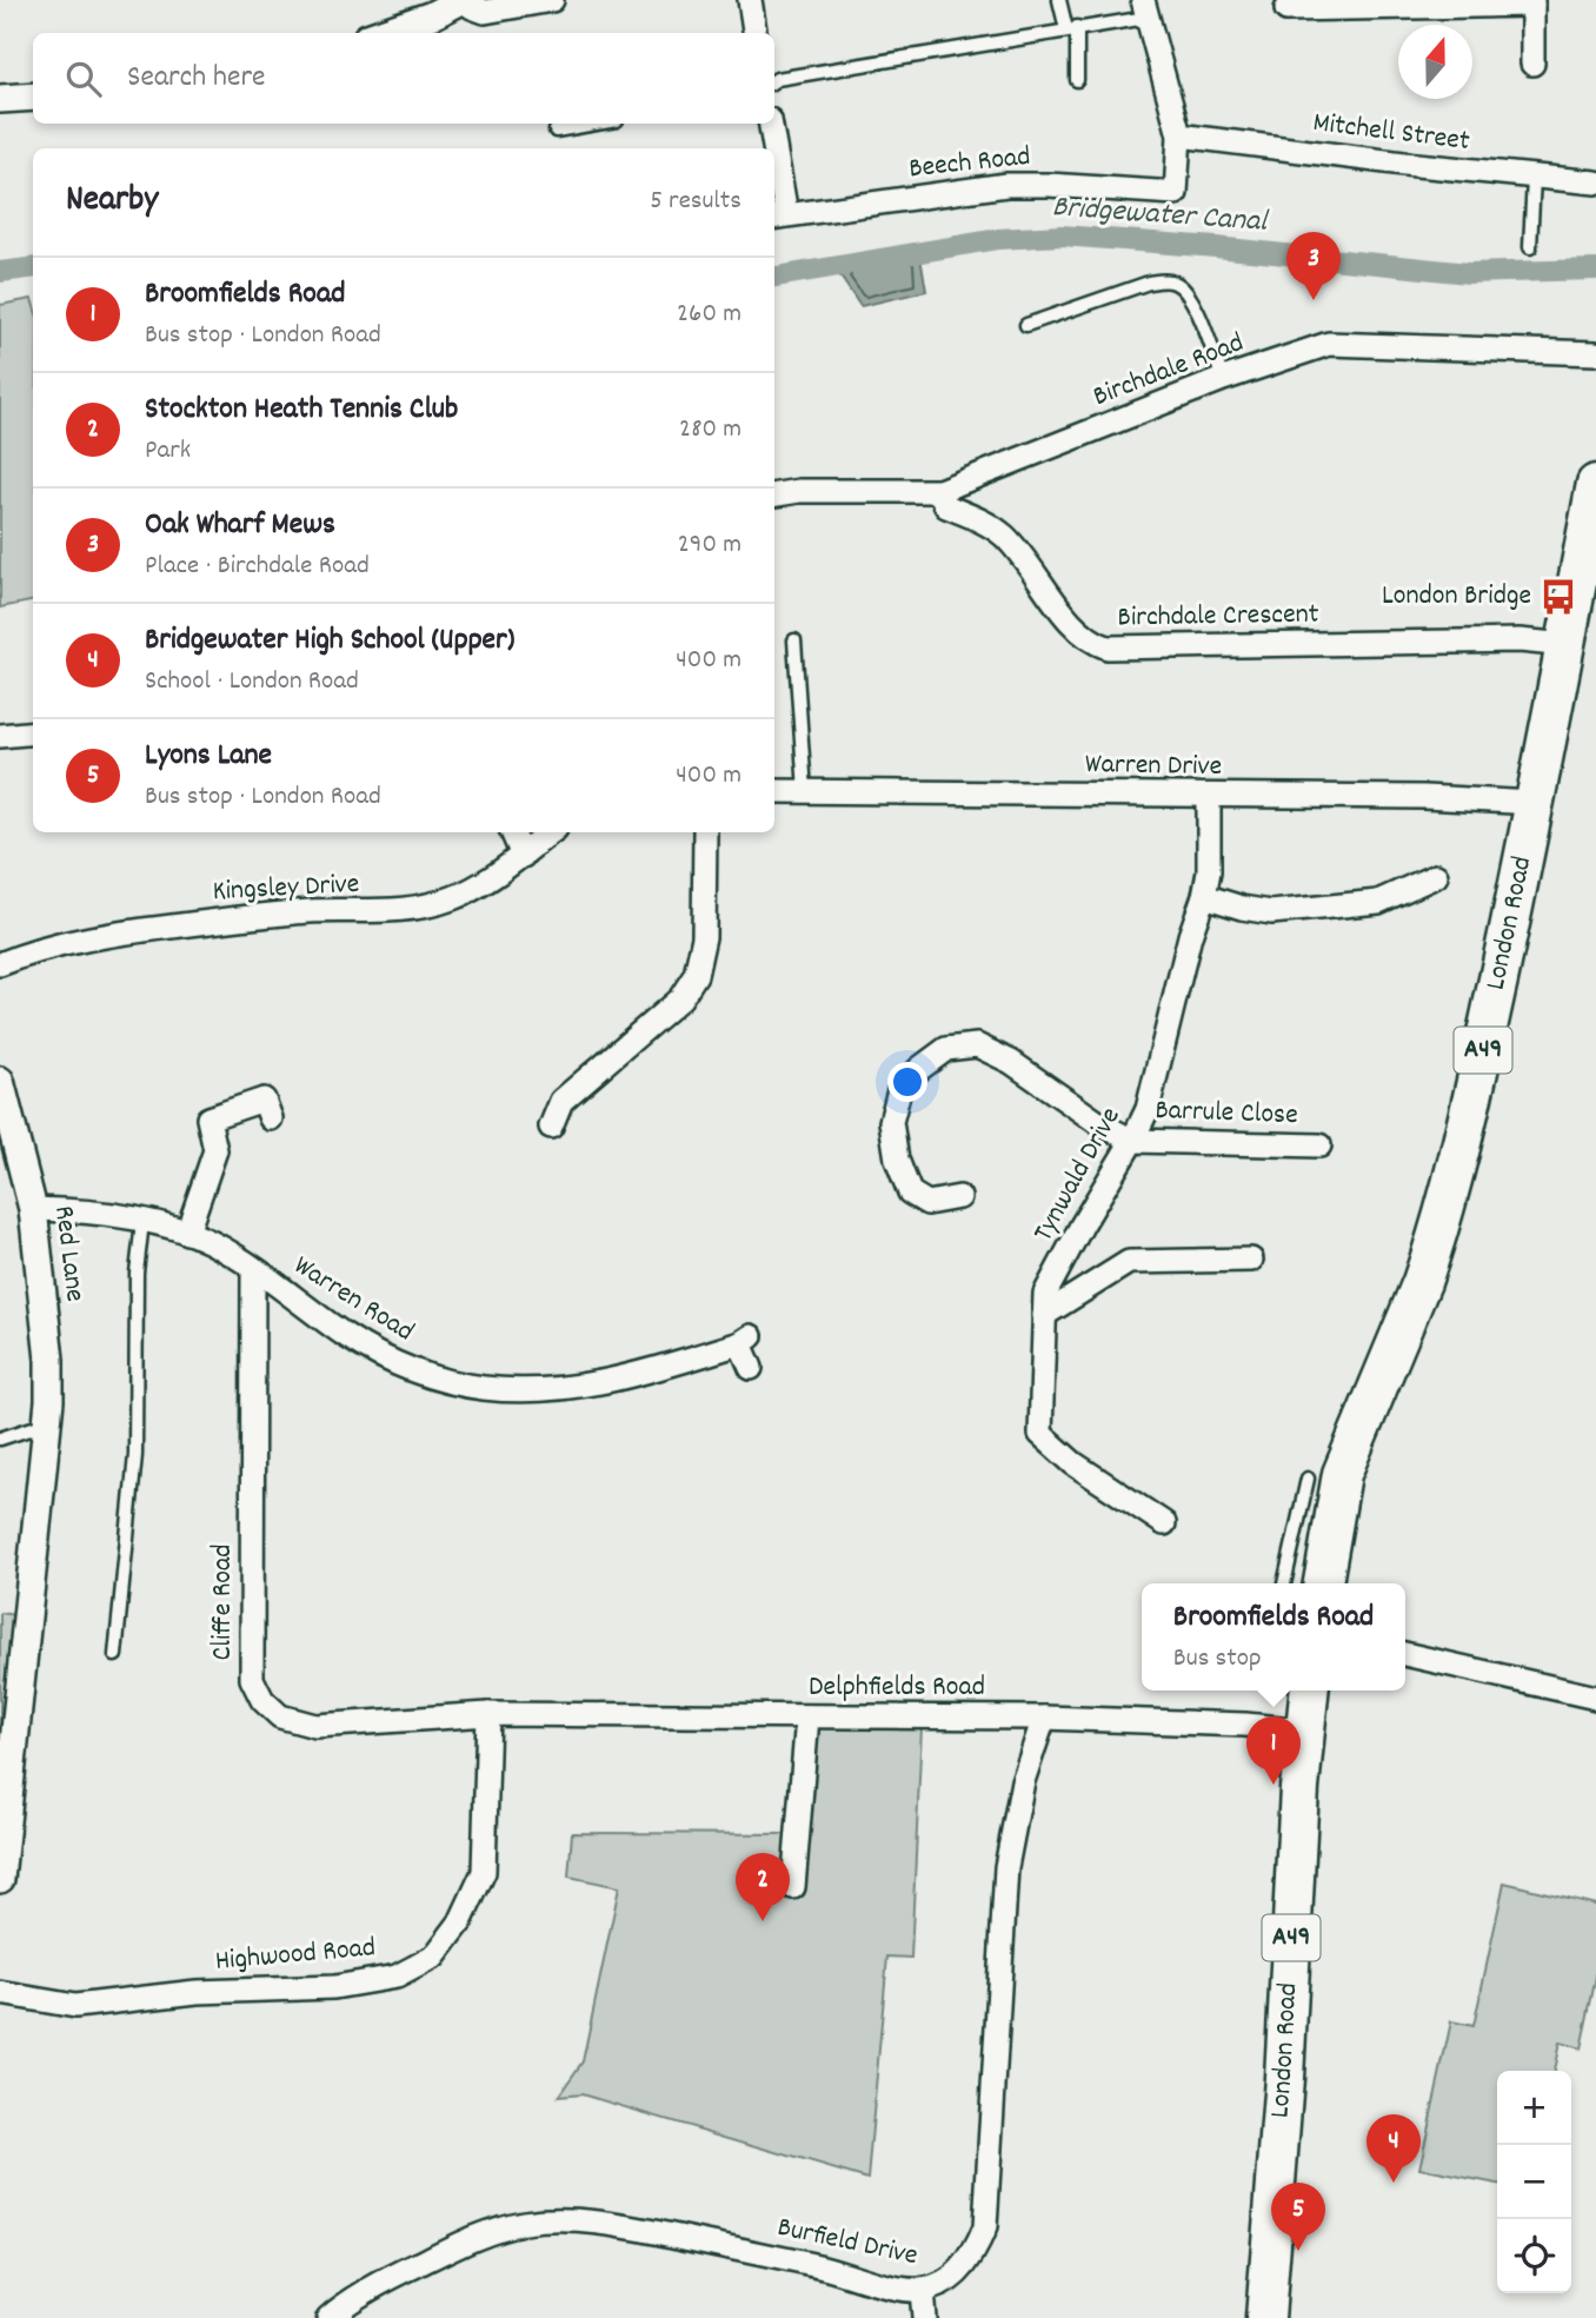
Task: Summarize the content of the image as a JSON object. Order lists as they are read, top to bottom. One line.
{"streets":{"highway":["London Road","A49"],"street":["Mitchell Street","Beech Road","Birchdale Road","Birchdale Crescent","Warren Drive","Kingsley Drive","Barrule Close","Tynwald Drive","Red Lane","Warren Road","Cliffe Road","Delphfields Road","Highwood Road","Burfield Drive"]},"crossings":[["Mitchell Street","Beech Road"],["Birchdale Road","Birchdale Crescent"],["Birchdale Crescent","London Road"],["Warren Drive","London Road"],["Warren Drive","Tynwald Drive"],["London Road","Delphfields Road"],["Barrule Close","Tynwald Drive"],["Red Lane","Warren Road"],["Warren Road","Cliffe Road"],["Cliffe Road","Delphfields Road"],["Cliffe Road","Highwood Road"],["Delphfields Road","Highwood Road"],["Delphfields Road","Burfield Drive"]],"water":["Bridgewater Canal"],"places":{"bus stop":["London Bridge"]},"north":"top","page":{"search":"Search here","heading":["Nearby","5 results"],"pins":["3","1","2","4","5"],"list":[{"mark":"1","name":"Broomfields Road","note":"Bus stop · London Road","value":"260 m"},{"mark":"2","name":"Stockton Heath Tennis Club","note":"Park","value":"280 m"},{"mark":"3","name":"Oak Wharf Mews","note":"Place · Birchdale Road","value":"290 m"},{"mark":"4","name":"Bridgewater High School (Upper)","note":"School · London Road","value":"400 m"},{"mark":"5","name":"Lyons Lane","note":"Bus stop · London Road","value":"400 m"}],"popup":["Broomfields Road","Bus stop"],"map_buttons":["+","−"]}}
